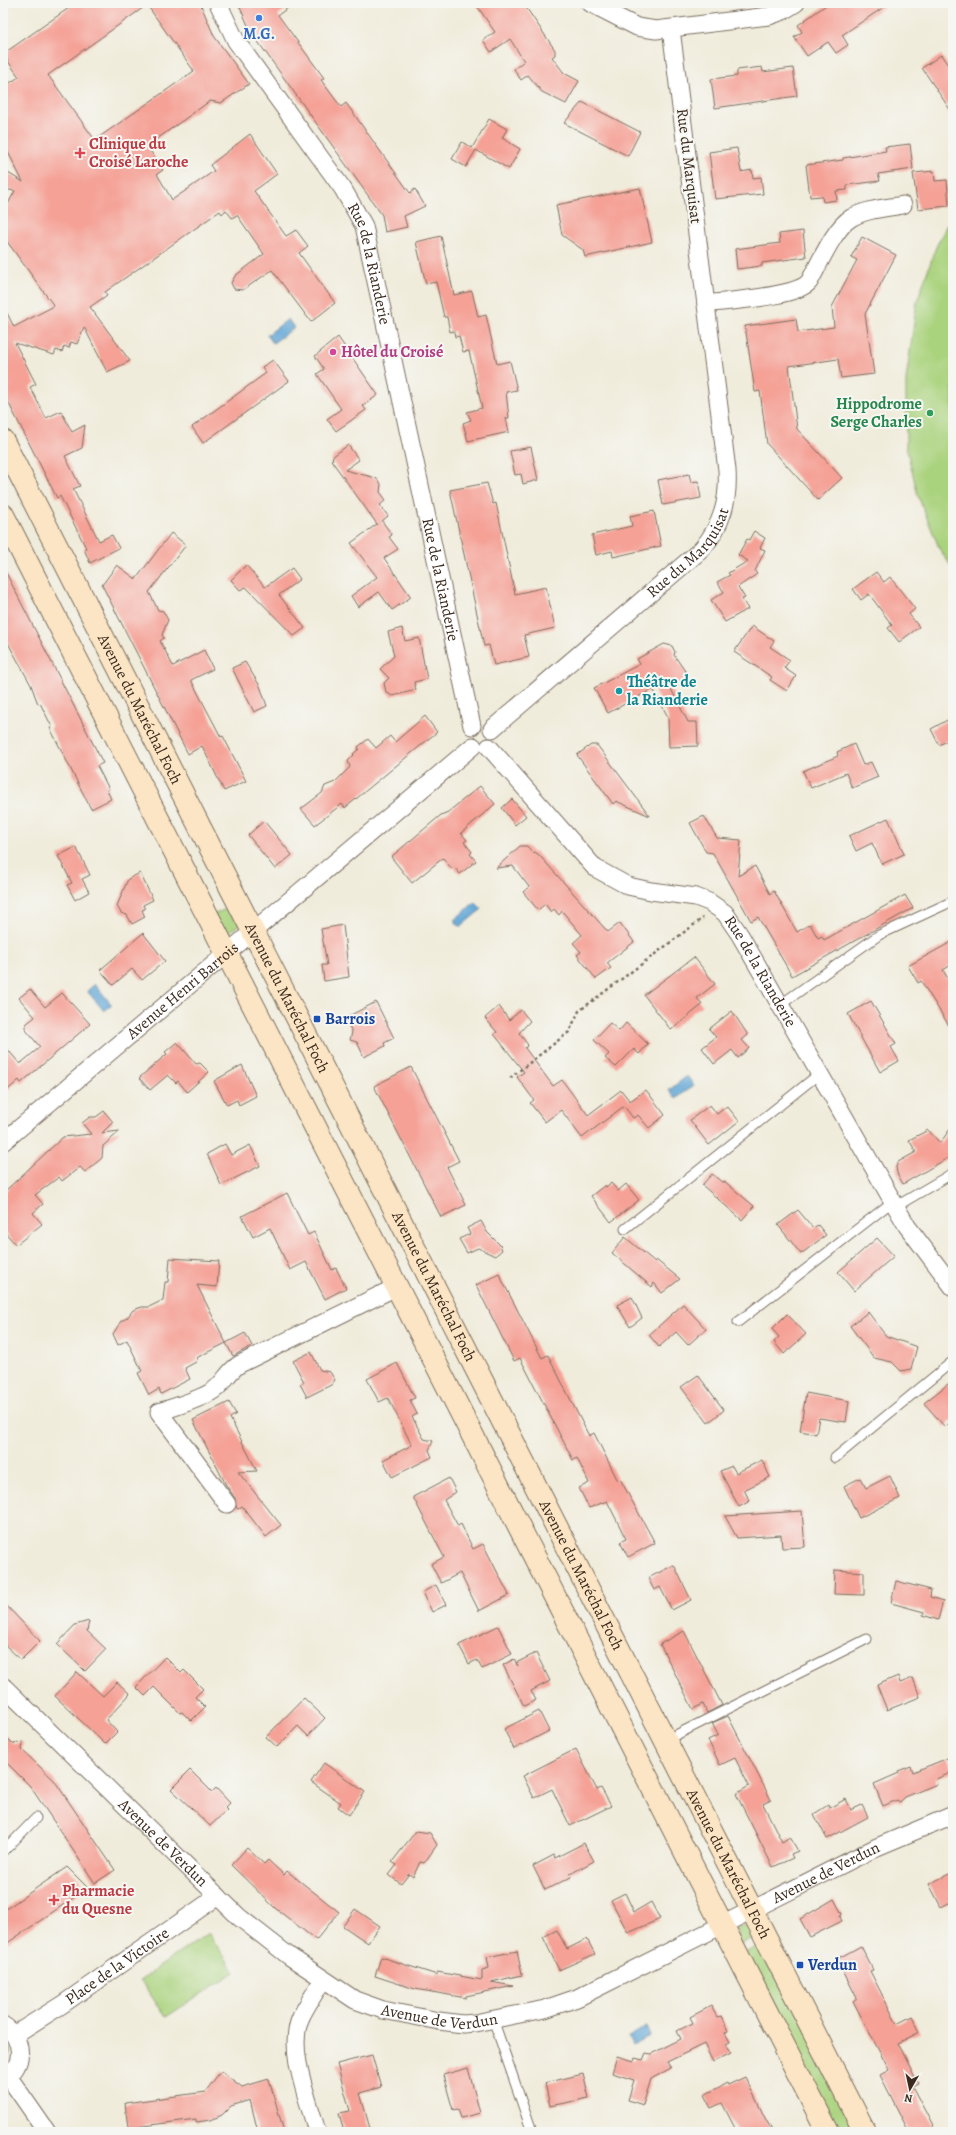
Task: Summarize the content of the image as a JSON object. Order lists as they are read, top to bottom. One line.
{"streets":{"main road":["Avenue du Maréchal Foch"],"street":["Rue du Marquisat","Rue de la Rianderie","Avenue Henri Barrois","Avenue de Verdun","Place de la Victoire"]},"crossings":[["Rue du Marquisat","Rue de la Rianderie"],["Rue du Marquisat","Avenue Henri Barrois"],["Rue de la Rianderie","Avenue Henri Barrois"],["Avenue du Maréchal Foch","Avenue Henri Barrois"],["Avenue du Maréchal Foch","Avenue de Verdun"],["Avenue de Verdun","Place de la Victoire"]],"places":{"other":["M.G.","Hôtel du Croisé","Hippodrome Serge Charles","Théâtre de la Rianderie"],"health":["Clinique du Croisé Laroche","Pharmacie du Quesne"],"transit":["Barrois","Verdun"]},"north":"bottom"}
